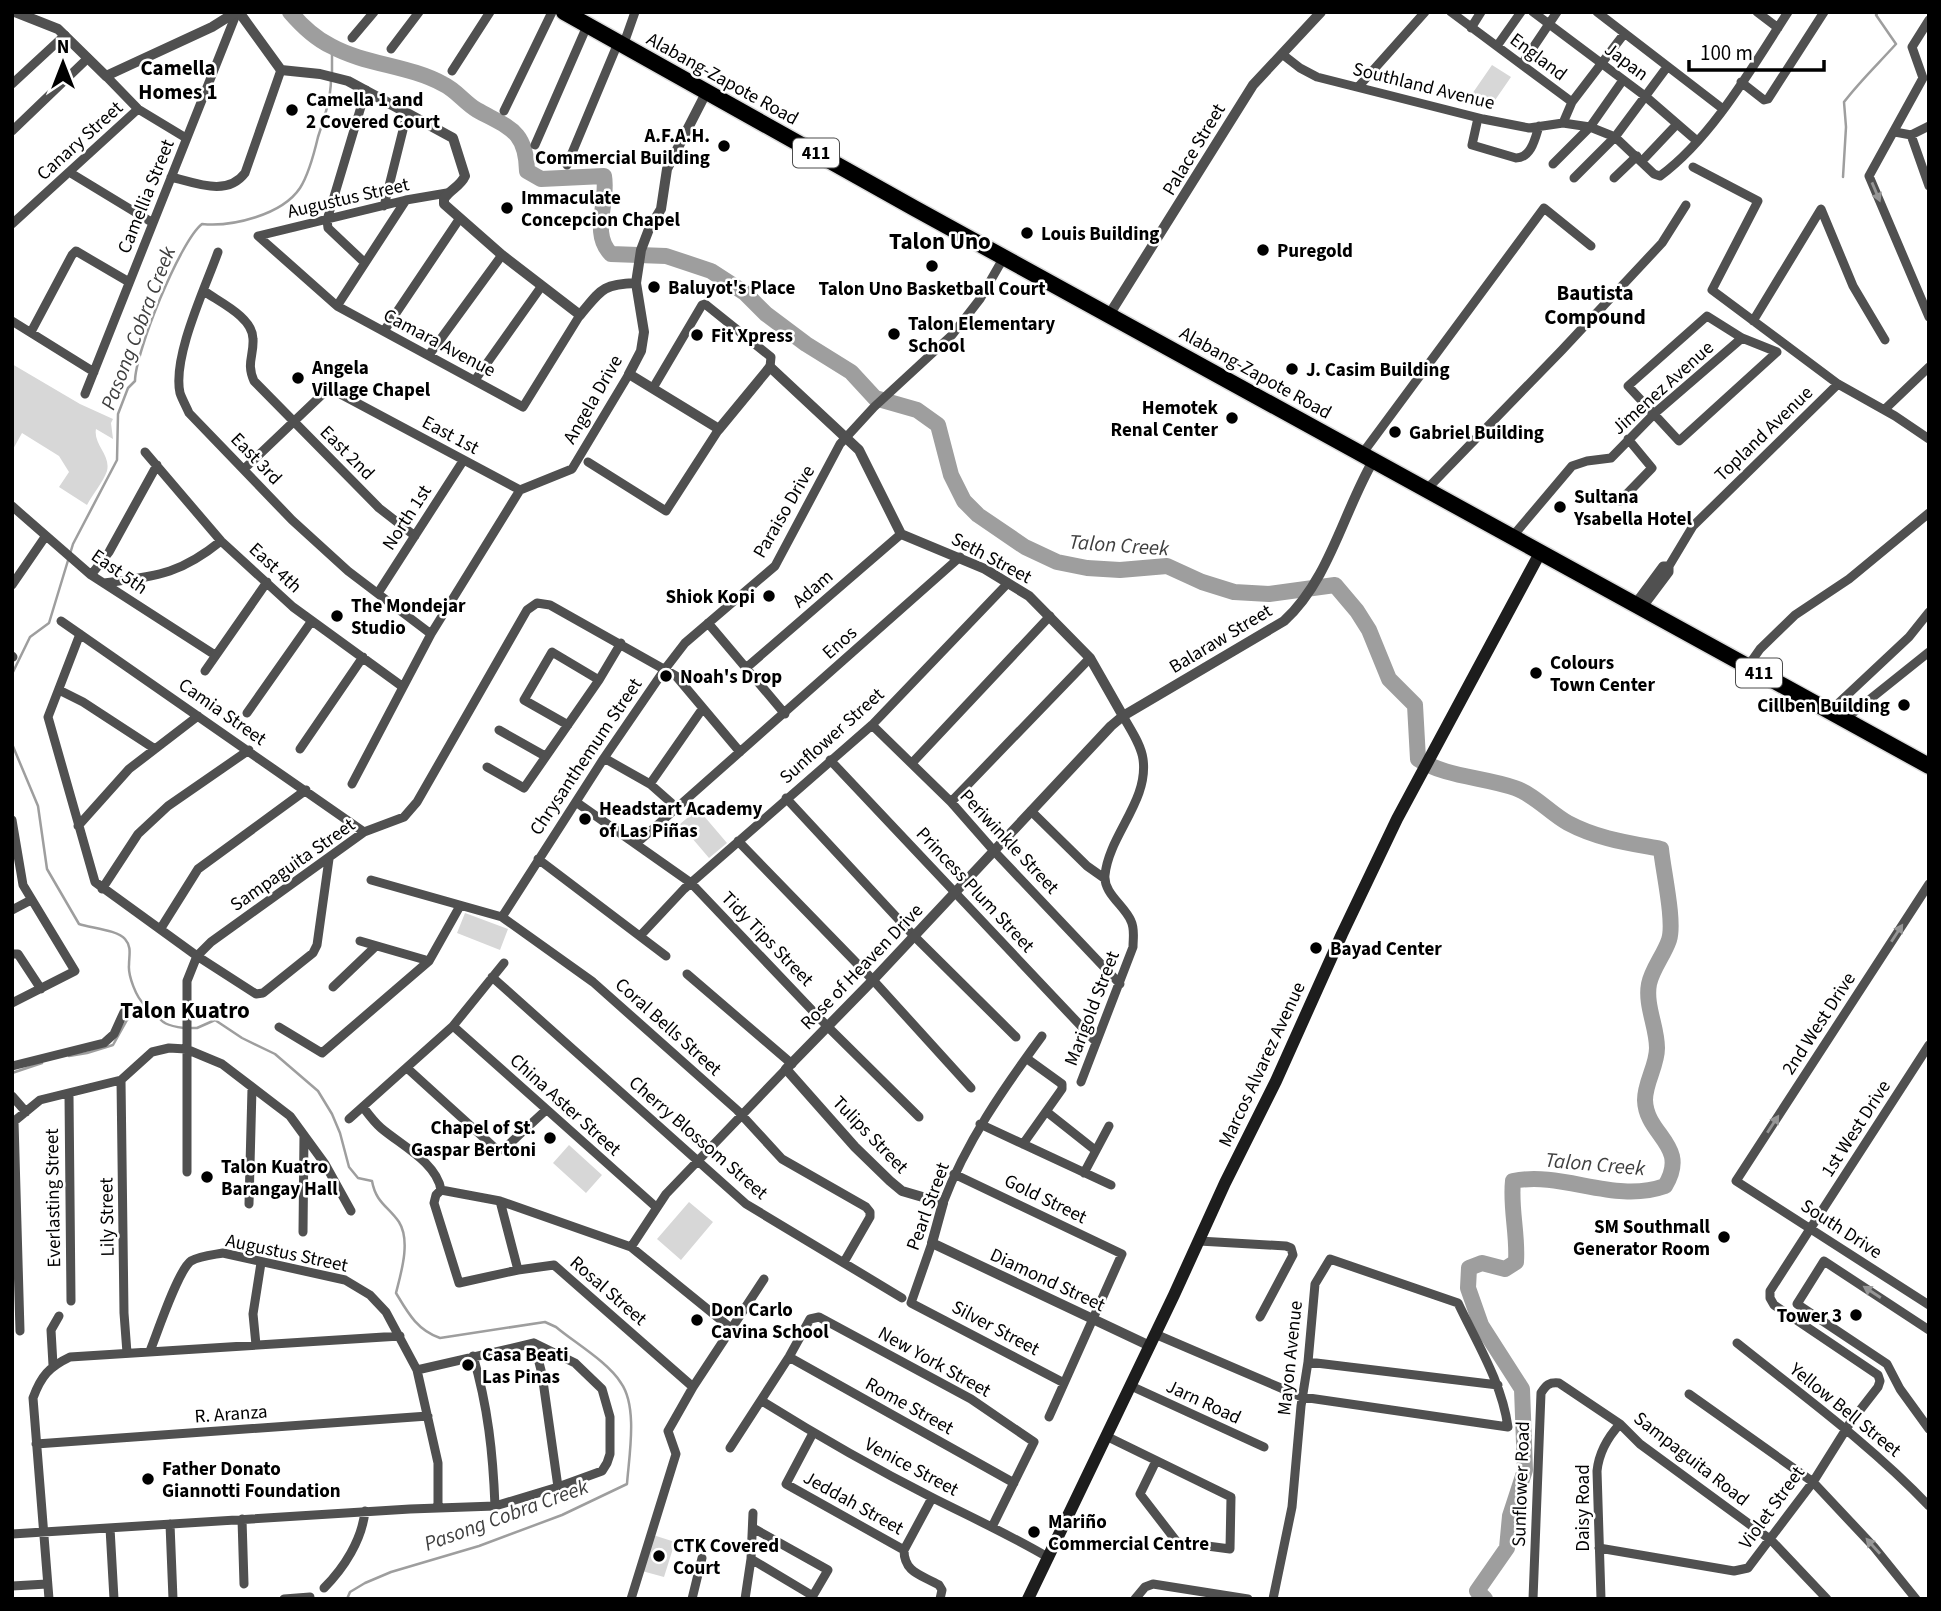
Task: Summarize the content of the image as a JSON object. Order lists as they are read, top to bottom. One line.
{"streets":{"highway":["Alabang-Zapote Road","411"],"main road":["Marcos Alvarez Avenue"],"street":["England","Japan","Southland Avenue","Canary Street","Palace Street","Camellia Street","Augustus Street","Camara Avenue","Jimenez Avenue","Angela Drive","Topland Avenue","East 1st","East 2nd","East 3rd","Paraiso Drive","North 1st","Seth Street","East 4th","East 5th","Adam","Balaraw Street","Enos","Camia Street","Sunflower Street","Chrysanthemum Street","Periwinkle Street","Sampaguita Street","Princess Plum Street","Tidy Tips Street","Rose of Heaven Drive","Marigold Street","2nd West Drive","Coral Bells Street","China Aster Street","1st West Drive","Tulips Street","Cherry Blossom Street","Everlasting Street","Gold Street","Pearl Street","Lily Street","South Drive","Diamond Street","Rosal Street","Silver Street","Mayon Avenue","New York Street","Jarn Road","Rome Street","Yellow Bell Street","R. Aranza","Sampaguita Road","Venice Street","Sunflower Road","Jeddah Street","Violet Street","Daisy Road"]},"crossings":[["Japan","Southland Avenue"],["Alabang-Zapote Road","Palace Street"],["Alabang-Zapote Road","Jimenez Avenue"],["Alabang-Zapote Road","Angela Drive"],["Alabang-Zapote Road","Topland Avenue"],["Alabang-Zapote Road","Paraiso Drive"],["Alabang-Zapote Road","Balaraw Street"],["Alabang-Zapote Road","Marcos Alvarez Avenue"],["Southland Avenue","Palace Street"],["Augustus Street","Camara Avenue"],["Augustus Street","R. Aranza"],["Camara Avenue","Angela Drive"],["Angela Drive","East 1st"],["East 1st","East 2nd"],["East 1st","North 1st"],["East 2nd","East 3rd"],["East 2nd","North 1st"],["East 3rd","North 1st"],["Paraiso Drive","Chrysanthemum Street"],["Seth Street","Adam"],["Seth Street","Balaraw Street"],["Seth Street","Enos"],["Seth Street","Sunflower Street"],["Seth Street","Rose of Heaven Drive"],["Balaraw Street","Rose of Heaven Drive"],["Enos","Sampaguita Street"],["Enos","Tidy Tips Street"],["Camia Street","Sampaguita Street"],["Sunflower Street","Periwinkle Street"],["Sunflower Street","Princess Plum Street"],["Sunflower Street","Tidy Tips Street"],["Chrysanthemum Street","Sampaguita Street"],["Chrysanthemum Street","Tidy Tips Street"],["Chrysanthemum Street","Coral Bells Street"],["Periwinkle Street","Rose of Heaven Drive"],["Periwinkle Street","Marigold Street"],["Princess Plum Street","Rose of Heaven Drive"],["Princess Plum Street","Marigold Street"],["Tidy Tips Street","Rose of Heaven Drive"],["Rose of Heaven Drive","Marigold Street"],["Rose of Heaven Drive","Coral Bells Street"],["Rose of Heaven Drive","China Aster Street"],["Rose of Heaven Drive","Tulips Street"],["Rose of Heaven Drive","Cherry Blossom Street"],["2nd West Drive","South Drive"],["Coral Bells Street","Cherry Blossom Street"],["Marcos Alvarez Avenue","Diamond Street"],["Marcos Alvarez Avenue","Jarn Road"],["Marcos Alvarez Avenue","Venice Street"],["1st West Drive","South Drive"],["1st West Drive","Violet Street"],["Tulips Street","Pearl Street"],["Cherry Blossom Street","Pearl Street"],["Cherry Blossom Street","Silver Street"],["Gold Street","Pearl Street"],["Gold Street","Diamond Street"],["Pearl Street","Diamond Street"],["Pearl Street","Silver Street"],["New York Street","Rome Street"],["Yellow Bell Street","Violet Street"],["Sampaguita Road","Sunflower Road"],["Sampaguita Road","Violet Street"],["Sampaguita Road","Daisy Road"],["Venice Street","Jeddah Street"],["Violet Street","Daisy Road"]],"one_way":["2nd West Drive"],"districts":["Camella Homes 1","Talon Uno","Bautista Compound","Talon Kuatro"],"water":["Pasong Cobra Creek","Talon Creek"],"places":["Camella 1 and 2 Covered Court","A.F.A.H. Commercial Building","Immaculate Concepcion Chapel","Louis Building","Puregold","Talon Uno Basketball Court","Baluyot's Place","Talon Elementary School","Fit Xpress","J. Casim Building","Angela Village Chapel","Hemotek Renal Center","Gabriel Building","Sultana Ysabella Hotel","Shiok Kopi","The Mondejar Studio","Colours Town Center","Noah's Drop","Cillben Building","Headstart Academy of Las Piñas","Bayad Center","Chapel of St. Gaspar Bertoni","Talon Kuatro Barangay Hall","SM Southmall Generator Room","Tower 3","Don Carlo Cavina School","Casa Beati Las Pinas","Father Donato Giannotti Foundation","Mariño Commercial Centre","CTK Covered Court"],"scale_bar":"100 m","north":"top"}
